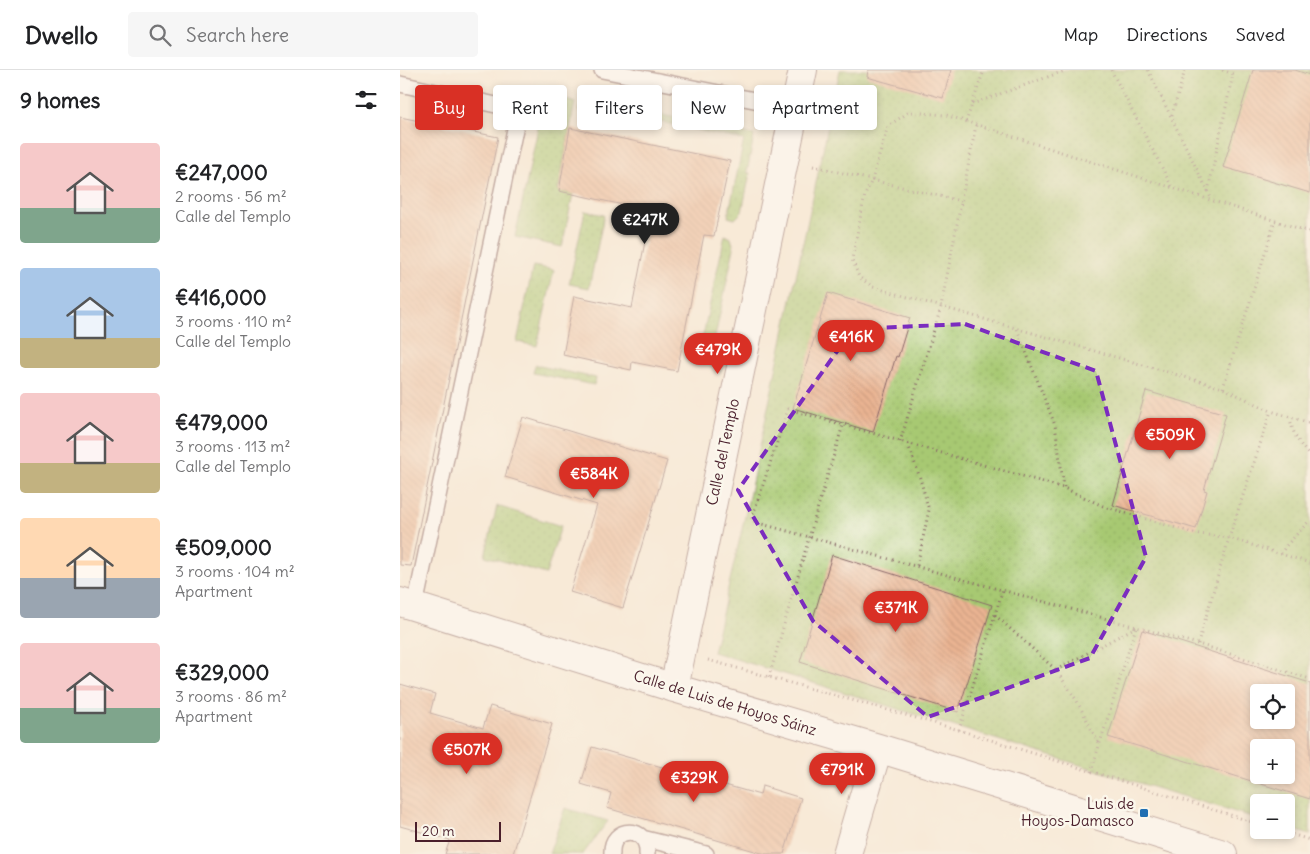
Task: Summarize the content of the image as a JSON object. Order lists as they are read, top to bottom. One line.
{"streets":{"street":["Calle del Templo","Calle de Luis de Hoyos Sáinz"]},"crossings":[["Calle del Templo","Calle de Luis de Hoyos Sáinz"]],"places":{"transit":["Luis de Hoyos-Damasco"]},"scale_bar":"20 m","page":{"header":"Dwello","search":"Search here","nav":["Map","Directions","Saved"],"heading":"9 homes","chip":["Buy","Rent","Filters","New","Apartment"],"list":[{"name":"€247,000","note":"2 rooms · 56 m² · Calle del Templo"},{"name":"€416,000","note":"3 rooms · 110 m² · Calle del Templo"},{"name":"€479,000","note":"3 rooms · 113 m² · Calle del Templo"},{"name":"€509,000","note":"3 rooms · 104 m² · Apartment"},{"name":"€329,000","note":"3 rooms · 86 m² · Apartment"}],"price":["€247K","€416K","€479K","€509K","€584K","€371K","€507K","€791K","€329K"],"map_buttons":["+","−"],"scale":"20 m"}}
